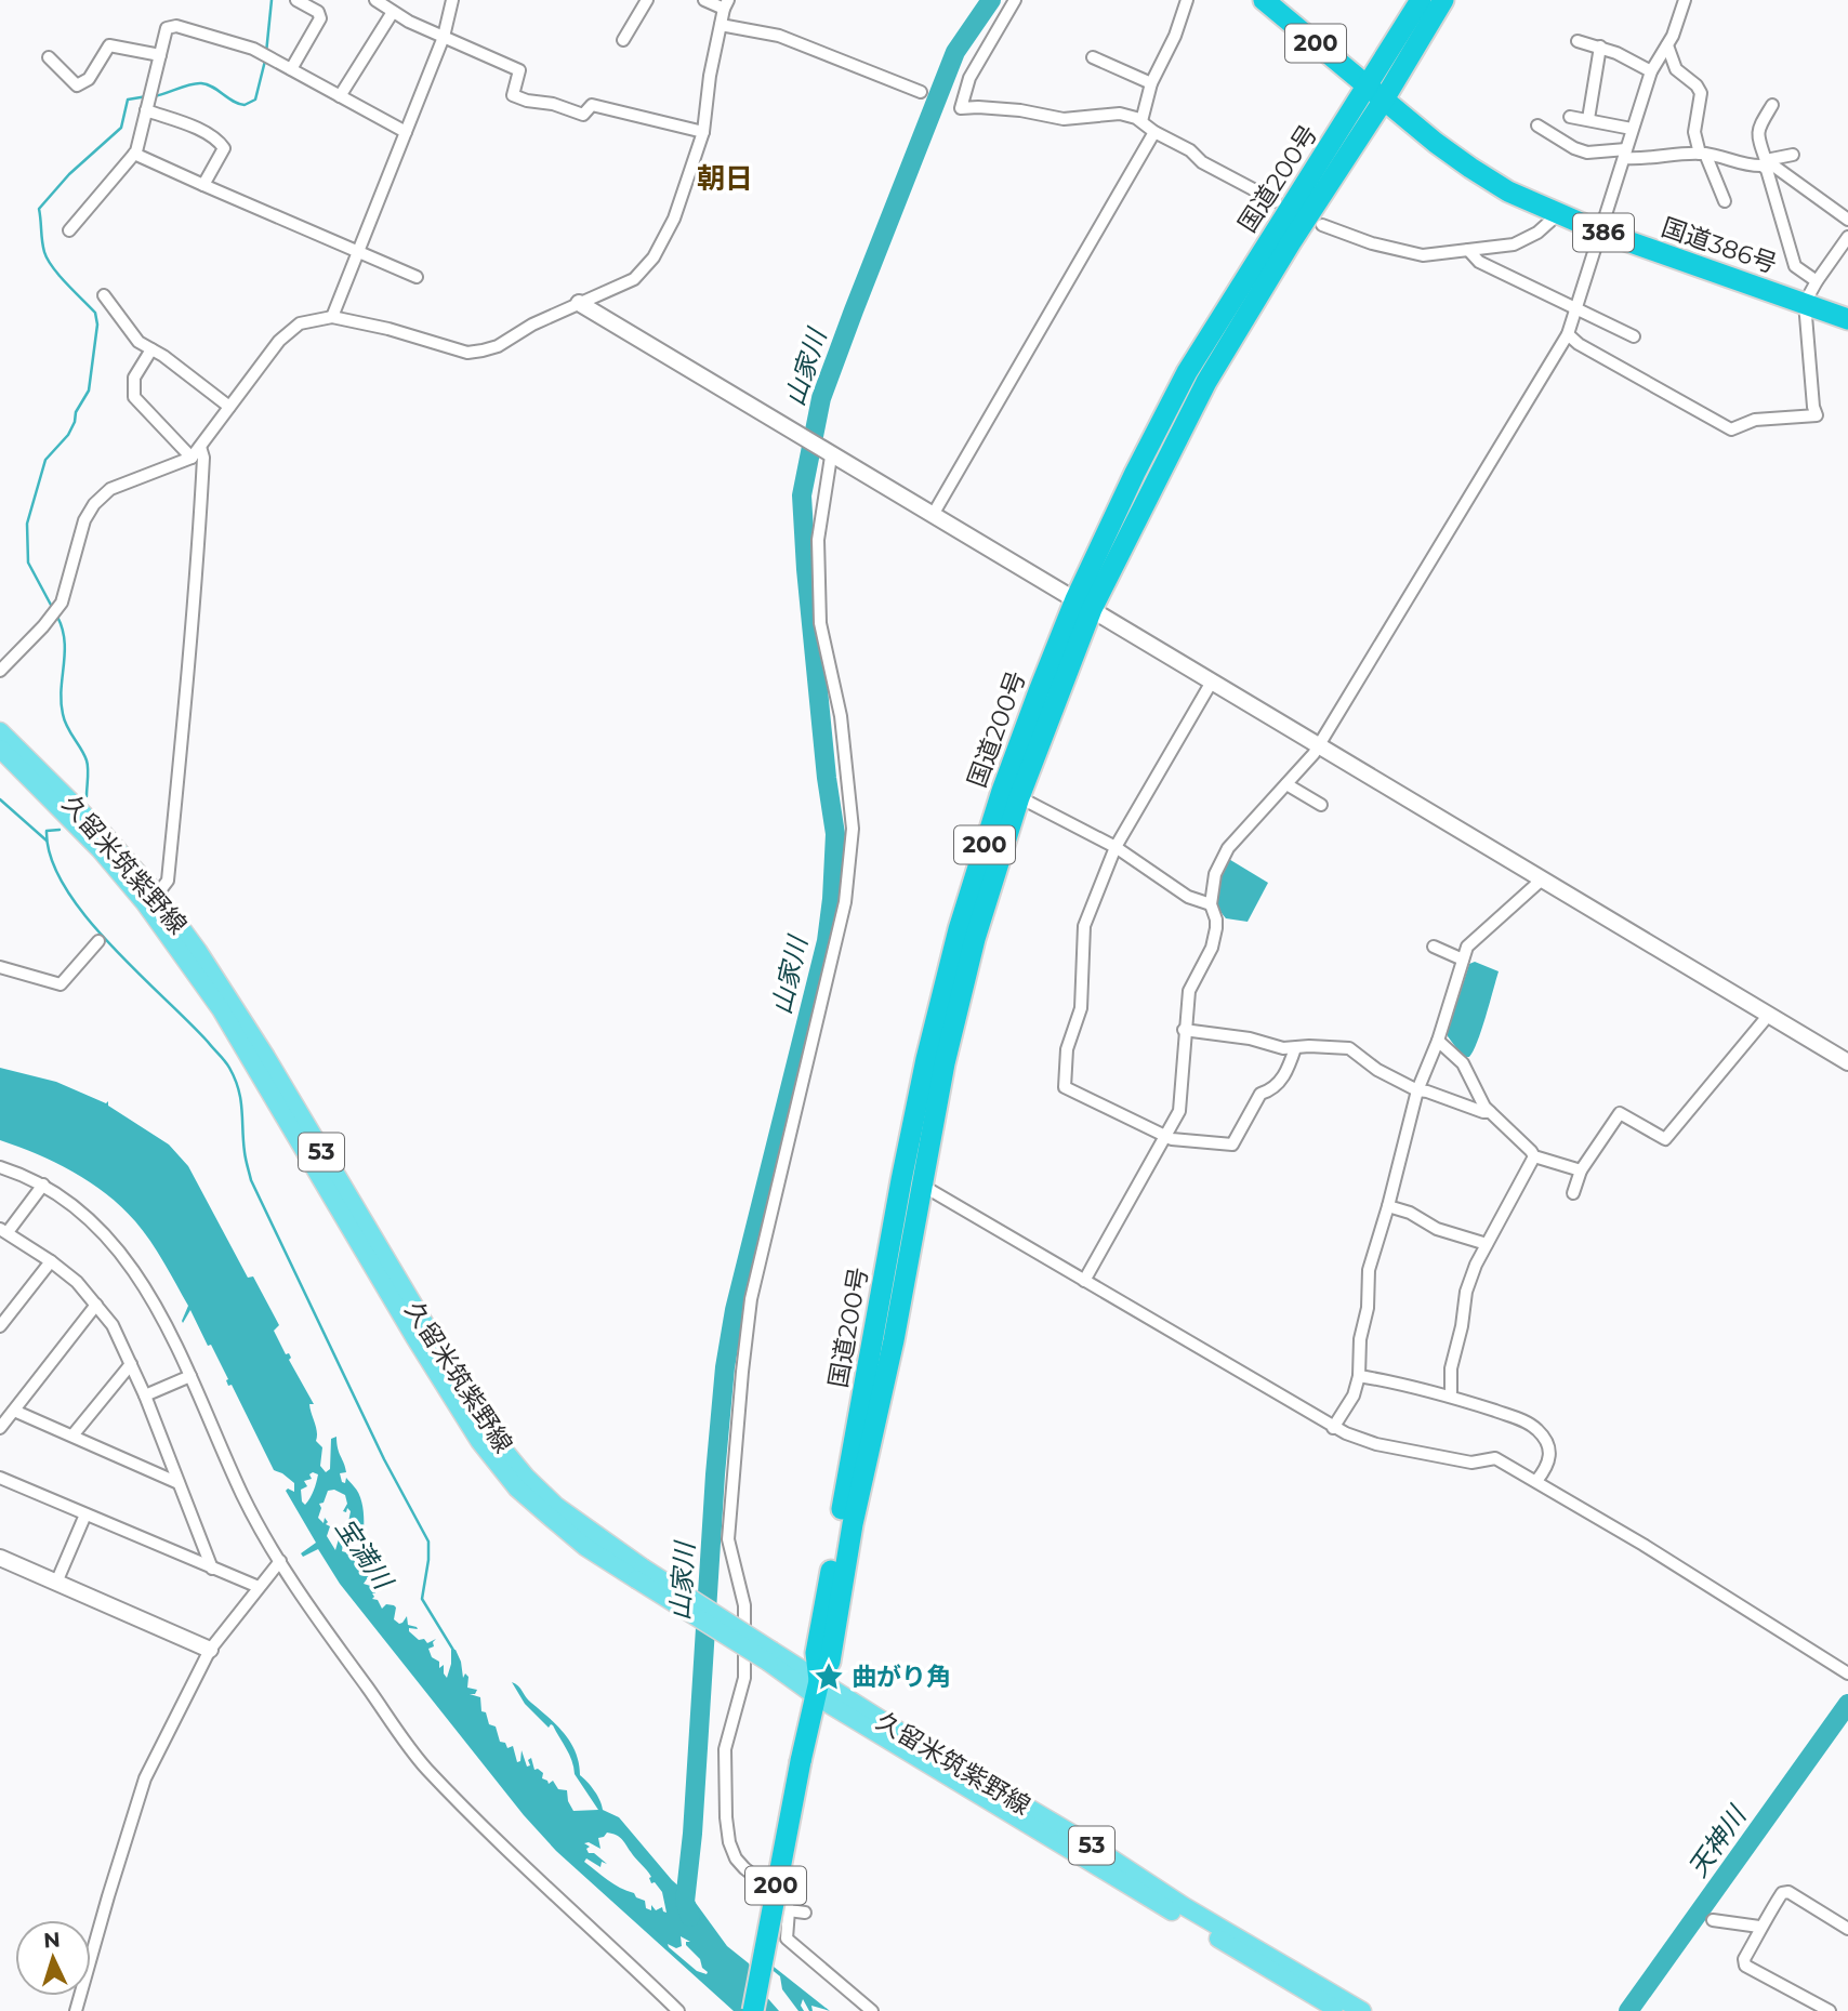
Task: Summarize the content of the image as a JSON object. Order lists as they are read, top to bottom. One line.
{"streets":{"highway":["200","国道200号","386","国道386号"],"main road":["久留米筑紫野線","53"]},"crossings":[["200","国道200号"],["200","国道386号"],["国道200号","国道386号"],["国道200号","久留米筑紫野線"]],"districts":["朝日"],"water":["山家川","宝満川","天神川"],"places":{"place":["曲がり角"]},"north":"top"}
